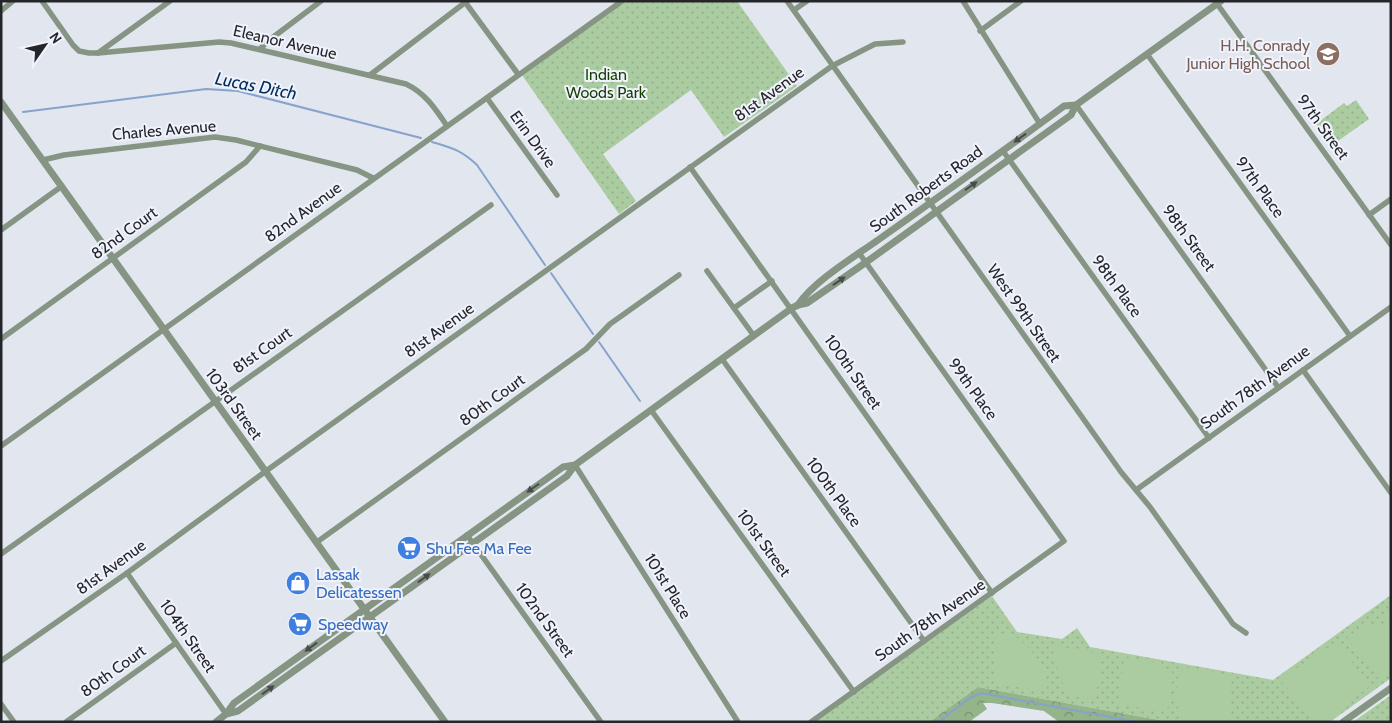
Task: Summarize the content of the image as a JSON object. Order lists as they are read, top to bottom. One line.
{"streets":{"street":["Eleanor Avenue","81st Avenue","97th Street","Charles Avenue","Erin Drive","97th Place","South Roberts Road","82nd Avenue","82nd Court","98th Street","98th Place","West 99th Street","81st Court","100th Street","South 78th Avenue","99th Place","80th Court","103rd Street","100th Place","101st Street","101st Place","102nd Street","104th Street"]},"crossings":[["Eleanor Avenue","82nd Avenue"],["81st Avenue","West 99th Street"],["81st Avenue","100th Street"],["81st Avenue","103rd Street"],["81st Avenue","104th Street"],["97th Street","South Roberts Road"],["Charles Avenue","82nd Avenue"],["Charles Avenue","82nd Court"],["Charles Avenue","103rd Street"],["Erin Drive","82nd Avenue"],["97th Place","South Roberts Road"],["97th Place","South 78th Avenue"],["South Roberts Road","98th Street"],["South Roberts Road","98th Place"],["South Roberts Road","West 99th Street"],["South Roberts Road","100th Street"],["South Roberts Road","99th Place"],["South Roberts Road","103rd Street"],["South Roberts Road","100th Place"],["South Roberts Road","101st Street"],["South Roberts Road","101st Place"],["South Roberts Road","102nd Street"],["South Roberts Road","104th Street"],["82nd Avenue","103rd Street"],["82nd Court","103rd Street"],["98th Street","South 78th Avenue"],["98th Place","South 78th Avenue"],["West 99th Street","South 78th Avenue"],["81st Court","103rd Street"],["100th Street","South 78th Avenue"],["South 78th Avenue","99th Place"],["South 78th Avenue","100th Place"],["South 78th Avenue","101st Street"],["80th Court","103rd Street"],["80th Court","104th Street"]],"water":["Lucas Ditch"],"parks":["Indian Woods Park"],"places":{"school or university":["H.H. Conrady Junior High School"],"supermarket":["Shu Fee Ma Fee","Speedway"],"shop":["Lassak Delicatessen"]},"north":"top right"}
